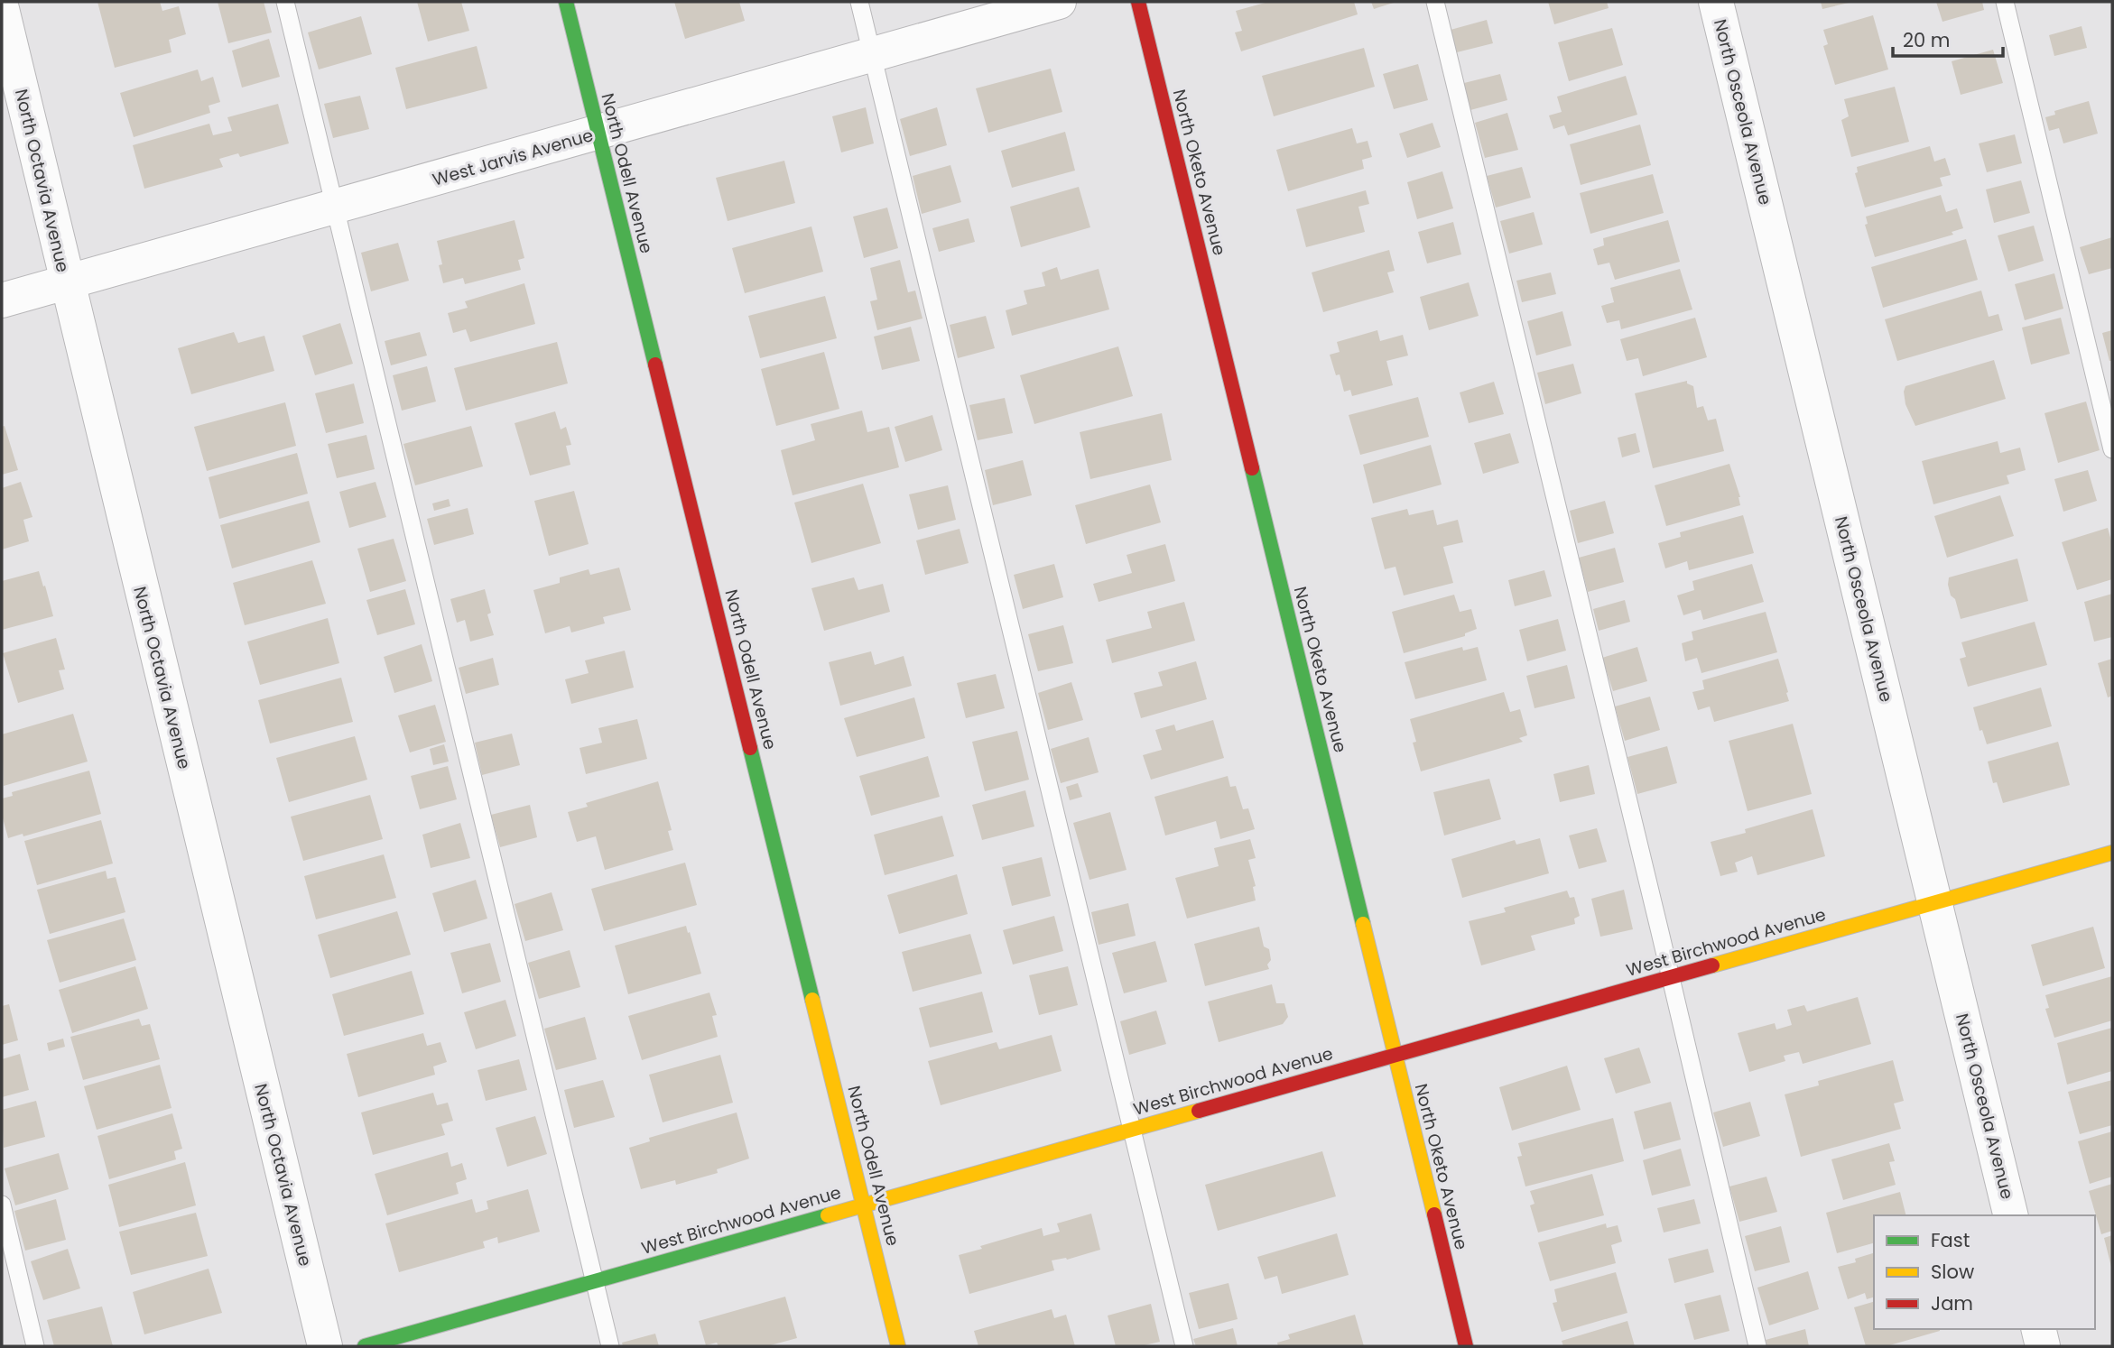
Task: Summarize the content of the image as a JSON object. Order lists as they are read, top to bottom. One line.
{"streets":{"street":["North Osceola Avenue","West Jarvis Avenue","North Oketo Avenue","North Odell Avenue","North Octavia Avenue","West Birchwood Avenue"]},"crossings":[["North Osceola Avenue","West Birchwood Avenue"],["West Jarvis Avenue","North Odell Avenue"],["West Jarvis Avenue","North Octavia Avenue"],["North Oketo Avenue","West Birchwood Avenue"],["North Odell Avenue","West Birchwood Avenue"]],"legend":["Fast","Slow","Jam"],"scale_bar":"20 m"}
